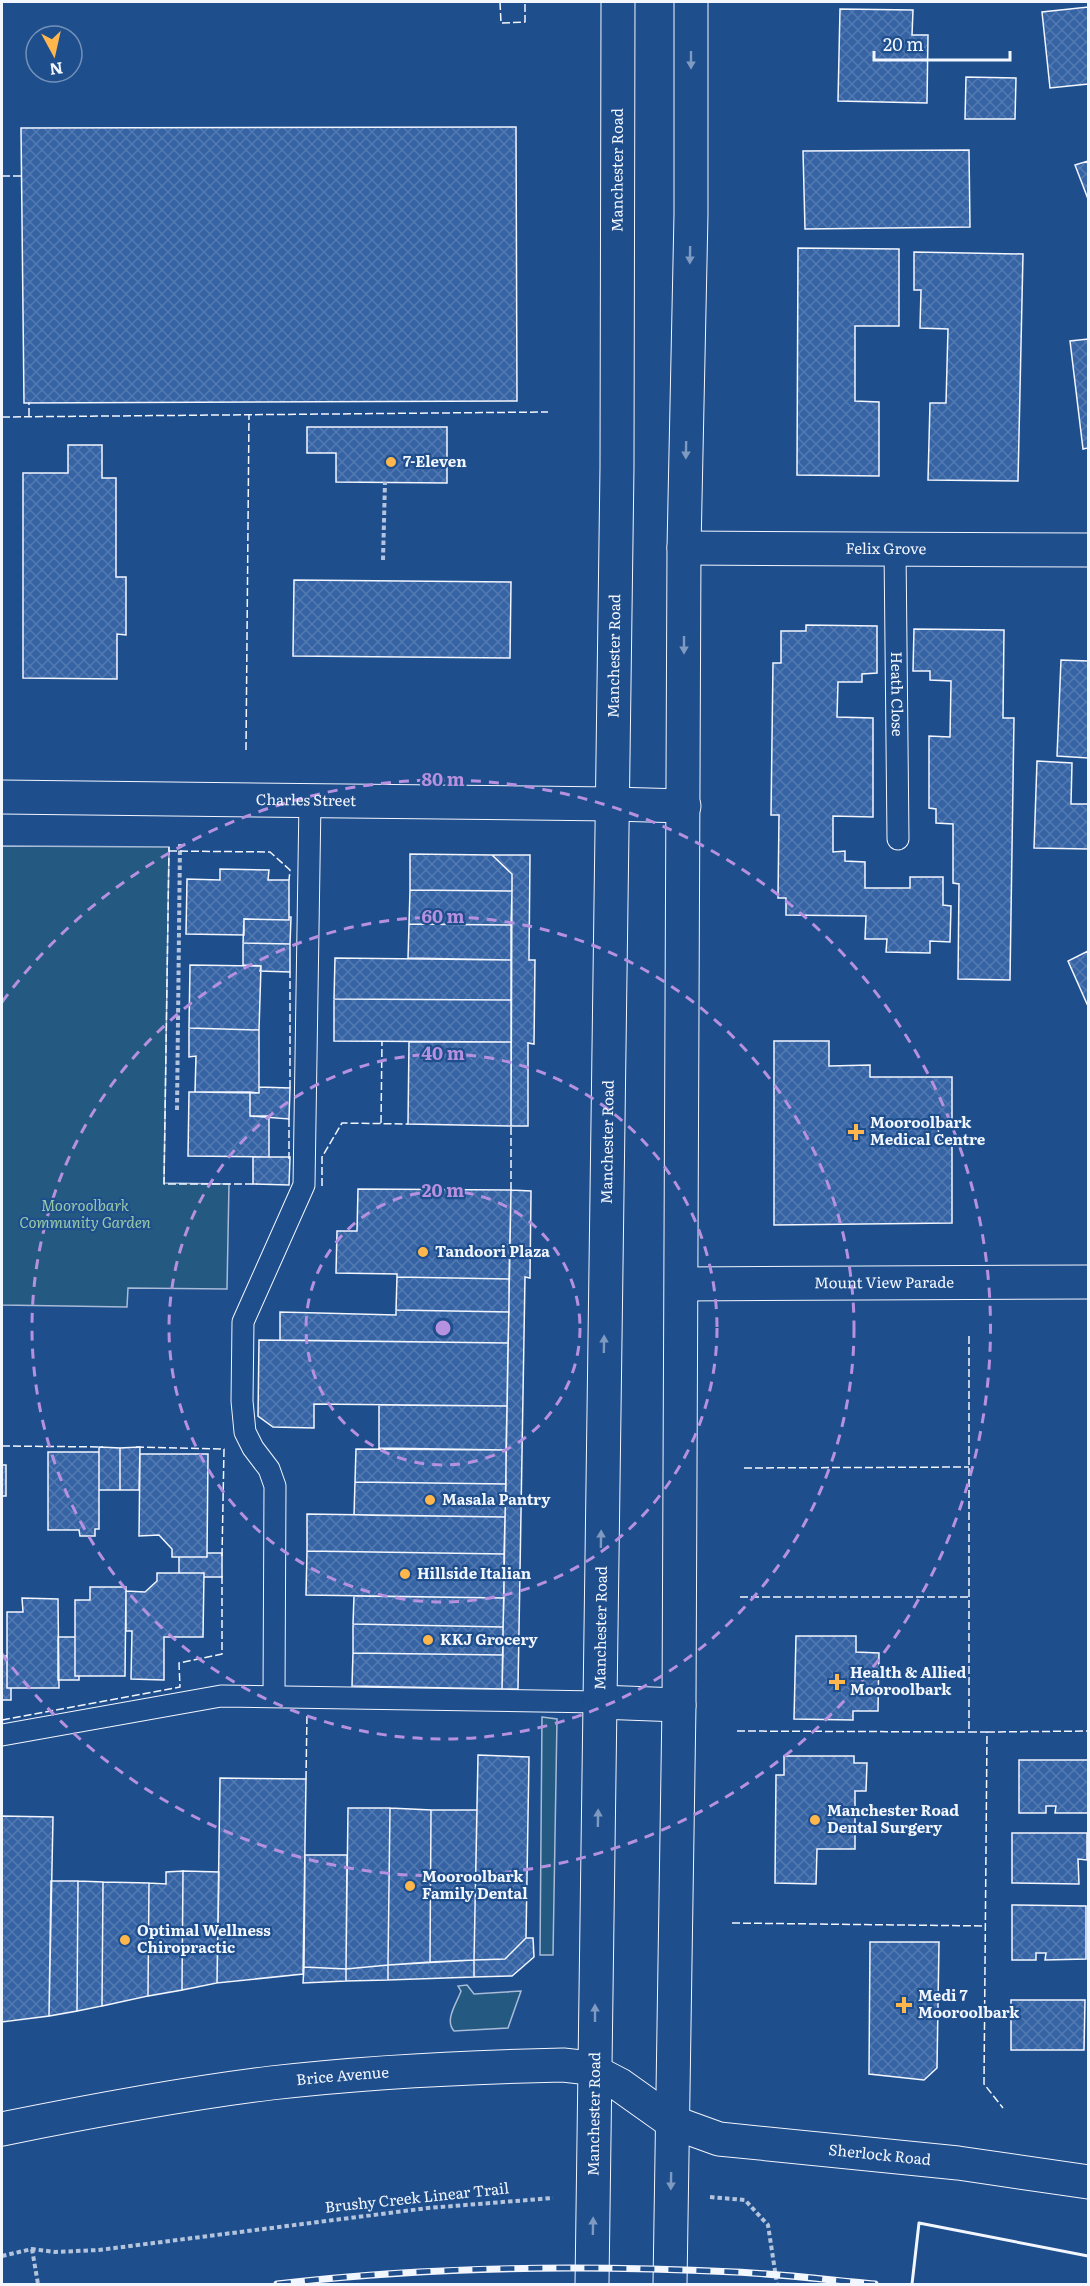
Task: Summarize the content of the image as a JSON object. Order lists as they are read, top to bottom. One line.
{"streets":{"main road":["Manchester Road","Felix Grove","Charles Street","Mount View Parade","Brice Avenue","Sherlock Road"],"lane":["Heath Close"],"path":["Brushy Creek Linear Trail"]},"crossings":[["Manchester Road","Charles Street"],["Manchester Road","Brice Avenue"],["Manchester Road","Brushy Creek Linear Trail"],["Felix Grove","Heath Close"],["Brice Avenue","Sherlock Road"]],"parks":["Mooroolbark Community Garden"],"places":{"other":["7-Eleven","Tandoori Plaza","Masala Pantry","Hillside Italian","KKJ Grocery","Manchester Road Dental Surgery","Mooroolbark Family Dental","Optimal Wellness Chiropractic"],"health":["Mooroolbark Medical Centre","Health & Allied Mooroolbark","Medi 7 Mooroolbark"]},"scale_bar":"20 m","north":"bottom","rings":["80 m","60 m","40 m","20 m"]}
